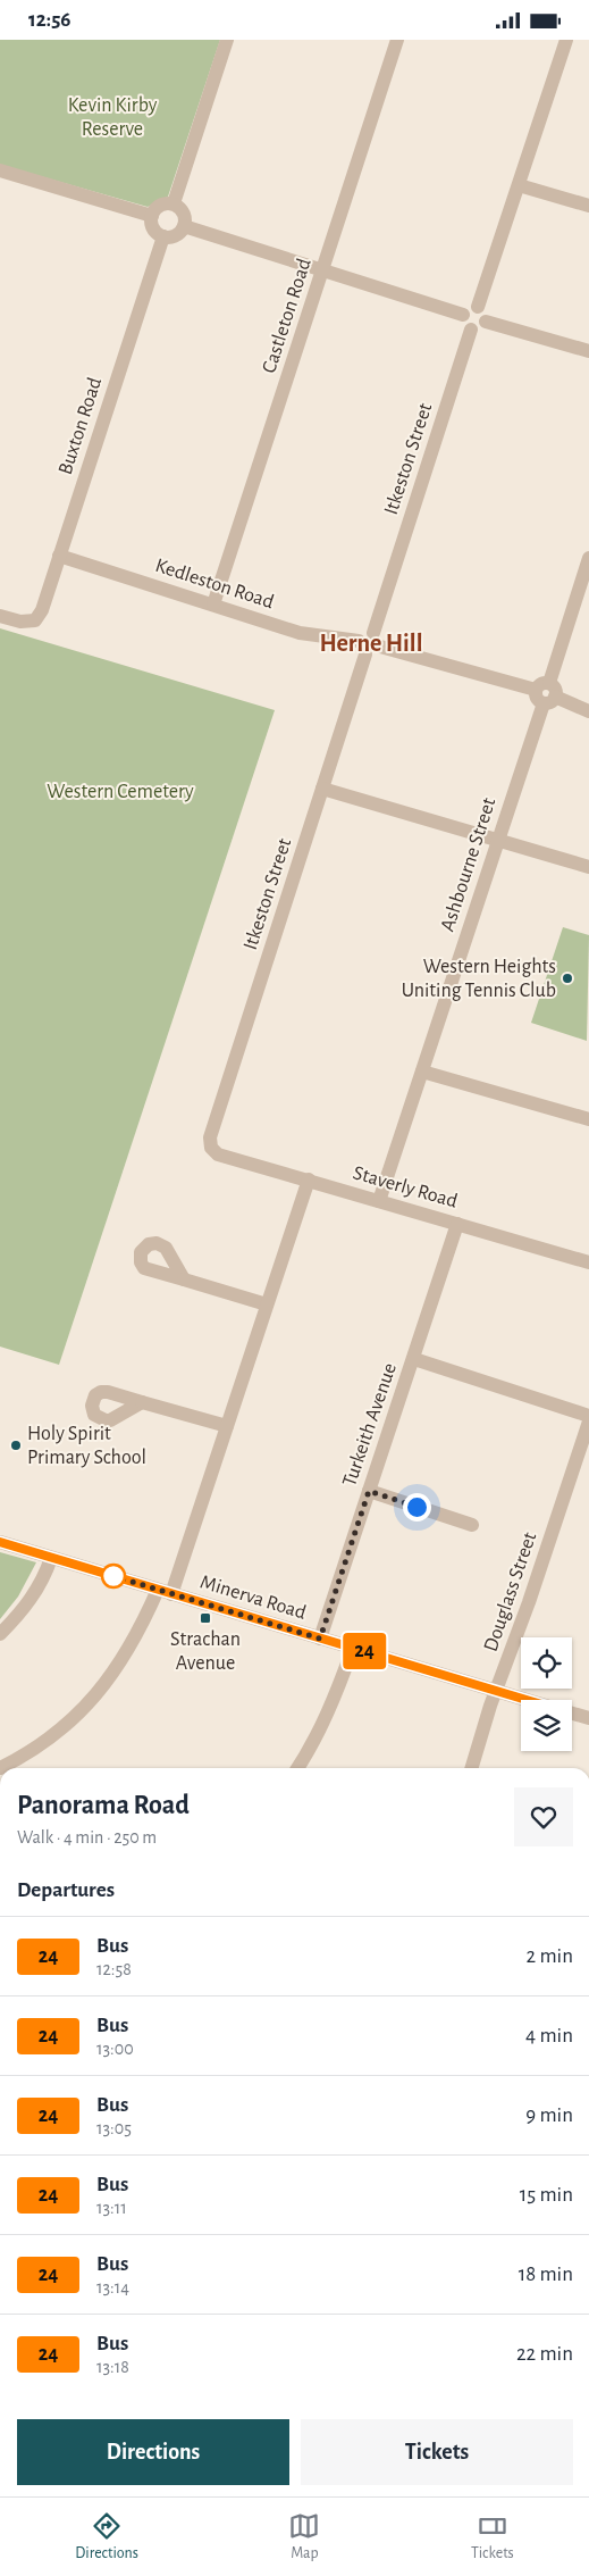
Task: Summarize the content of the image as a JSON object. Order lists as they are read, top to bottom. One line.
{"streets":{"street":["Castleton Road","Buxton Road","Itkeston Street","Kedleston Road","Ashbourne Street","Staverly Road","Turkeith Avenue","Douglass Street","Minerva Road"]},"crossings":[["Castleton Road","Kedleston Road"],["Buxton Road","Kedleston Road"],["Itkeston Street","Kedleston Road"],["Itkeston Street","Staverly Road"],["Ashbourne Street","Staverly Road"],["Staverly Road","Turkeith Avenue"],["Turkeith Avenue","Minerva Road"],["Douglass Street","Minerva Road"]],"districts":["Herne Hill"],"parks":["Kevin Kirby Reserve","Western Cemetery"],"places":{"other":["Western Heights Uniting Tennis Club","Holy Spirit Primary School"],"transit":["Strachan Avenue"]},"lines":["bus line 24"],"page":{"status":"12:56","on_map":"24","heading":[["Panorama Road","Walk · 4 min · 250 m"],"Departures"],"list":[{"mark":"24","name":"Bus","note":"12:58","value":"2 min"},{"mark":"24","name":"Bus","note":"13:00","value":"4 min"},{"mark":"24","name":"Bus","note":"13:05","value":"9 min"},{"mark":"24","name":"Bus","note":"13:11","value":"15 min"},{"mark":"24","name":"Bus","note":"13:14","value":"18 min"},{"mark":"24","name":"Bus","note":"13:18","value":"22 min"}],"buttons":["Directions","Tickets"],"tabs":["Directions","Map","Tickets"]}}
